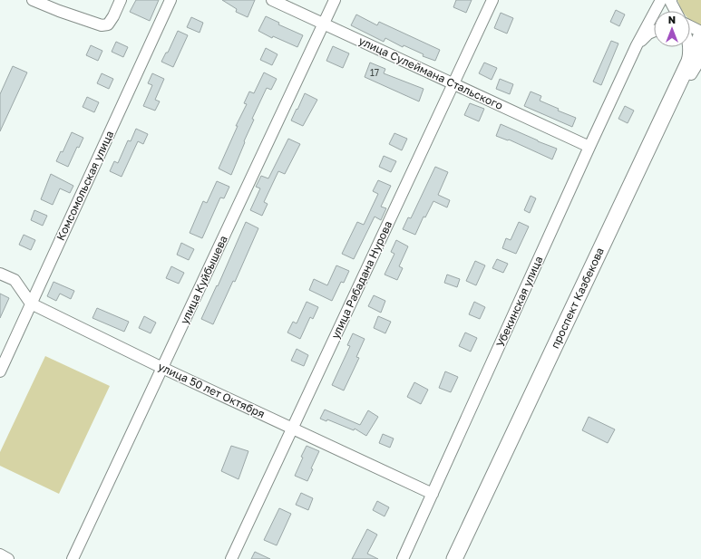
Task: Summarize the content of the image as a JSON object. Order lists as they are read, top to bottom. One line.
{"streets":{"highway":["проспект Казбекова"],"street":["улица Сулеймана Стальского","Комсомольская улица","улица Куйбышева","улица Рабадана Нурова","Убекинская улица","улица 50 лет Октября"]},"crossings":[["улица Сулеймана Стальского","улица Куйбышева"],["улица Сулеймана Стальского","улица Рабадана Нурова"],["улица Сулеймана Стальского","Убекинская улица"],["Комсомольская улица","улица 50 лет Октября"],["улица Куйбышева","улица 50 лет Октября"],["улица Рабадана Нурова","улица 50 лет Октября"],["Убекинская улица","улица 50 лет Октября"]],"house_numbers":["17"],"north":"top"}
